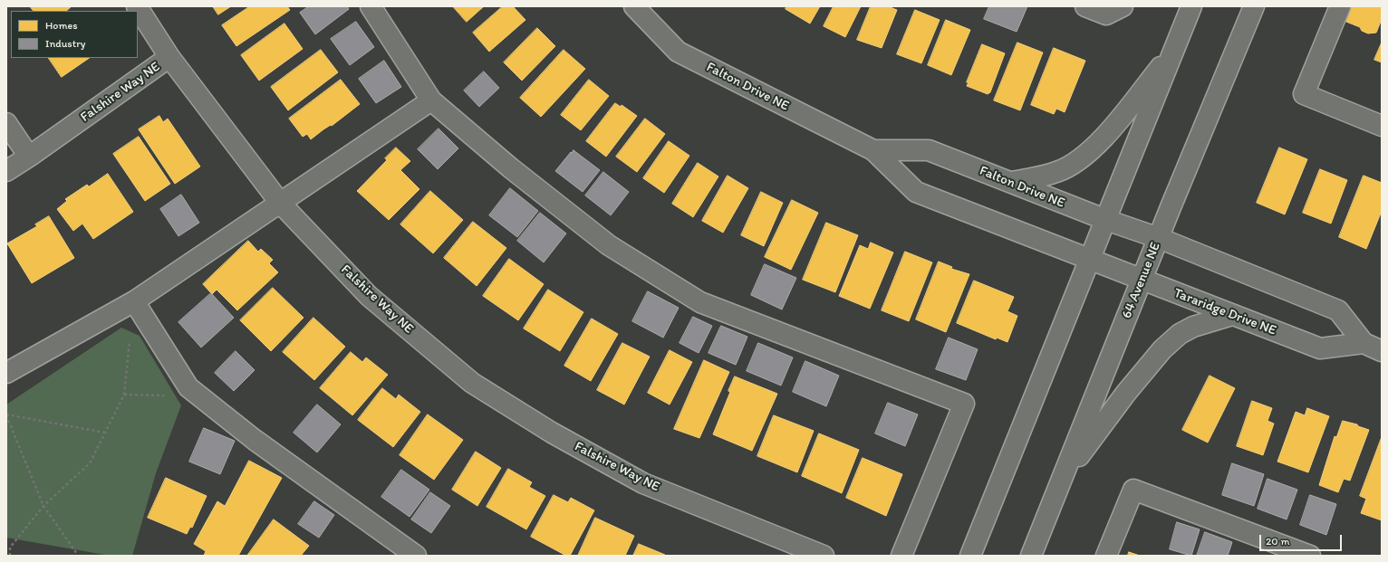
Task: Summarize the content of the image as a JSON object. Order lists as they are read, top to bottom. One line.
{"streets":{"street":["Falton Drive NE","Falshire Way NE","64 Avenue NE","Tararidge Drive NE"]},"crossings":[["Falton Drive NE","Tararidge Drive NE"],["64 Avenue NE","Tararidge Drive NE"]],"legend":["Homes","Industry"],"scale_bar":"20 m"}
